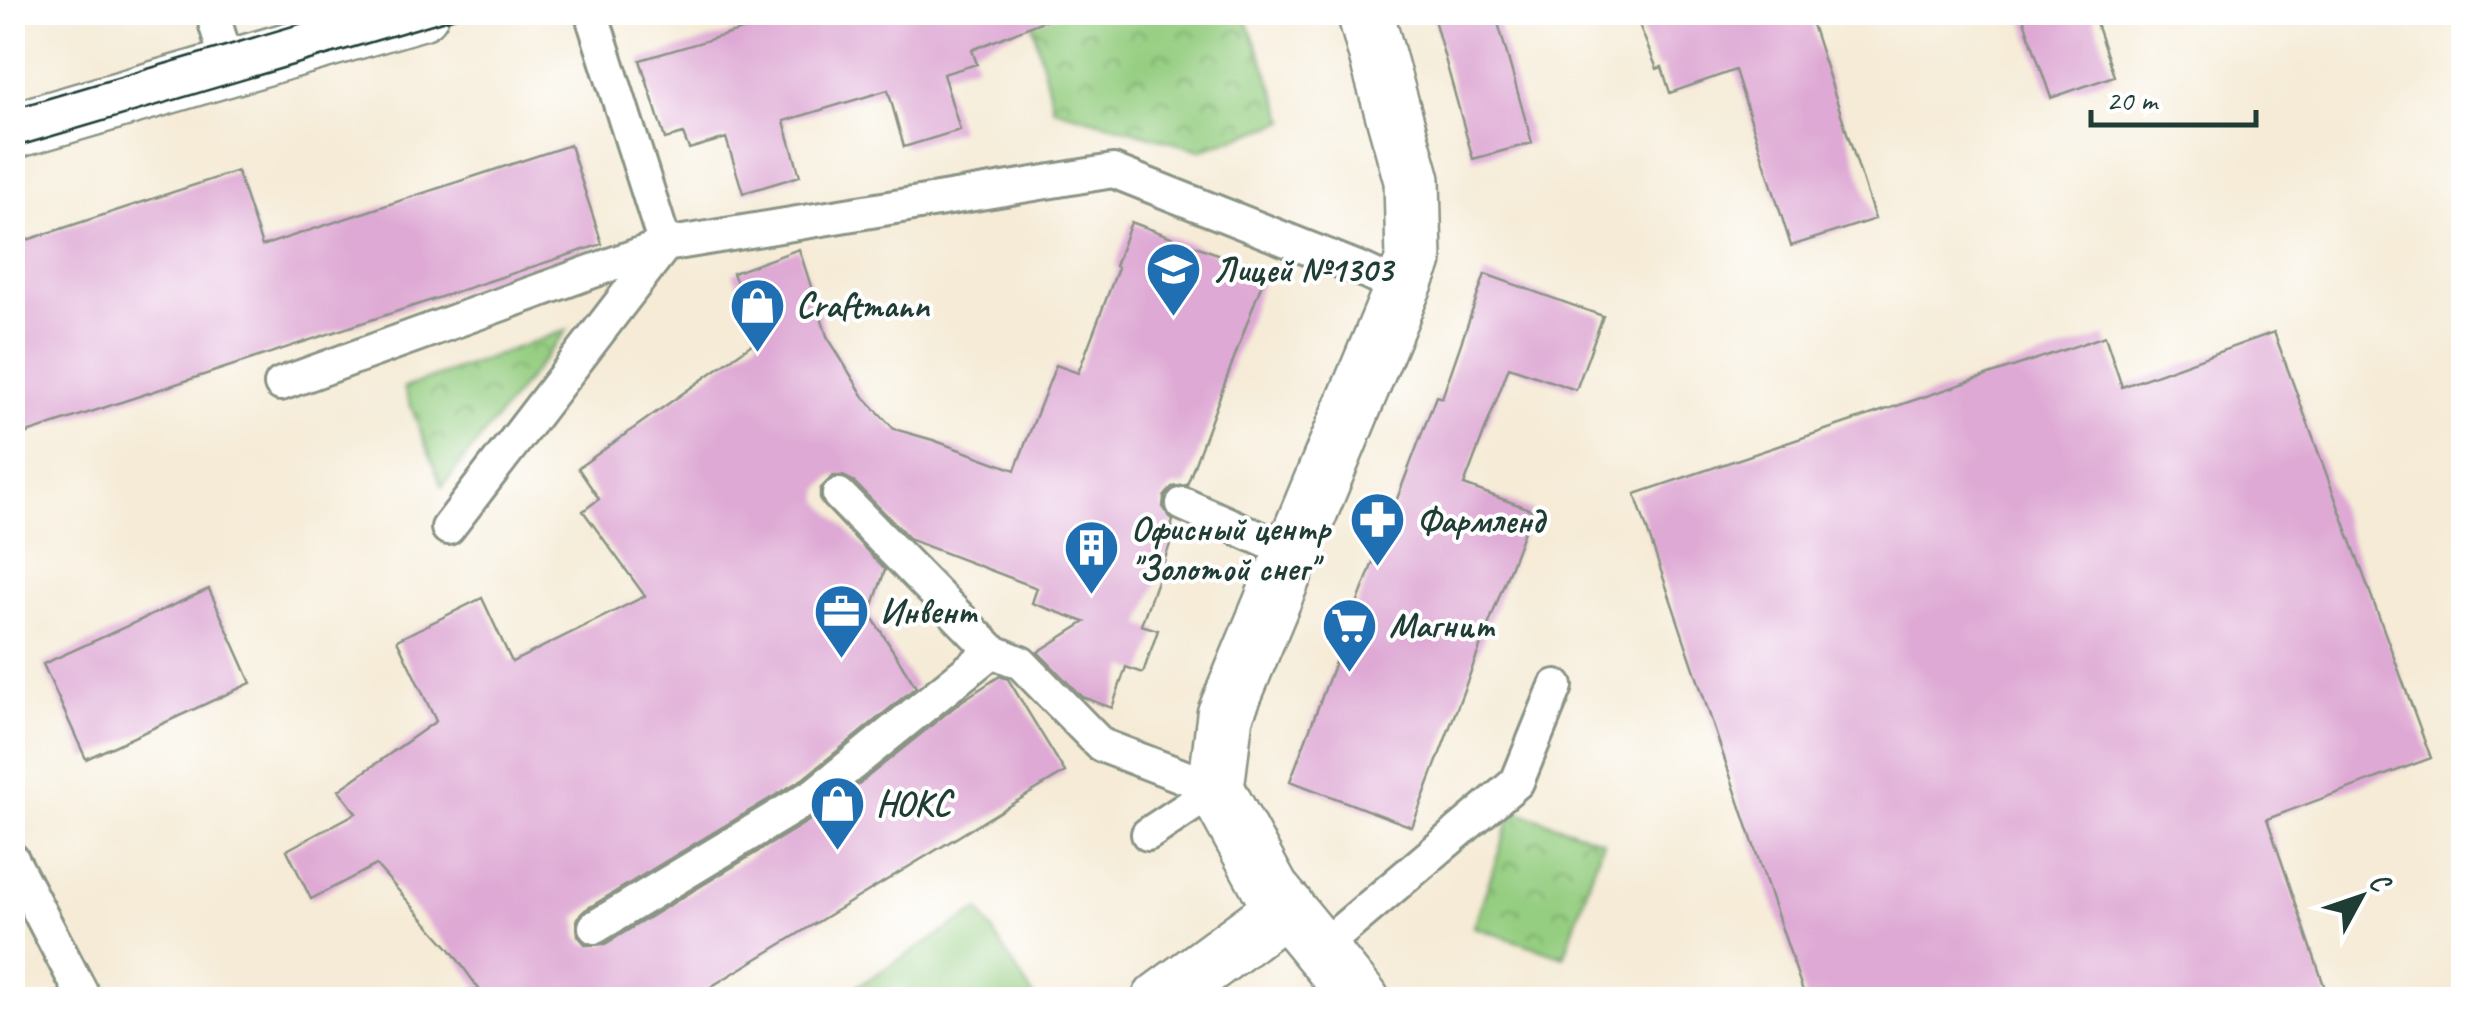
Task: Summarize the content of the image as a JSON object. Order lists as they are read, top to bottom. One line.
{"places":{"school or university":["Лицей №1303"],"shop":["Craftmann","НОКС"],"pharmacy":["Фармленд"],"building":["Офисный центр \"Золотой снег\""],"office":["Инвент"],"supermarket":["Магнит"]},"scale_bar":"20 m","north":"top right"}
